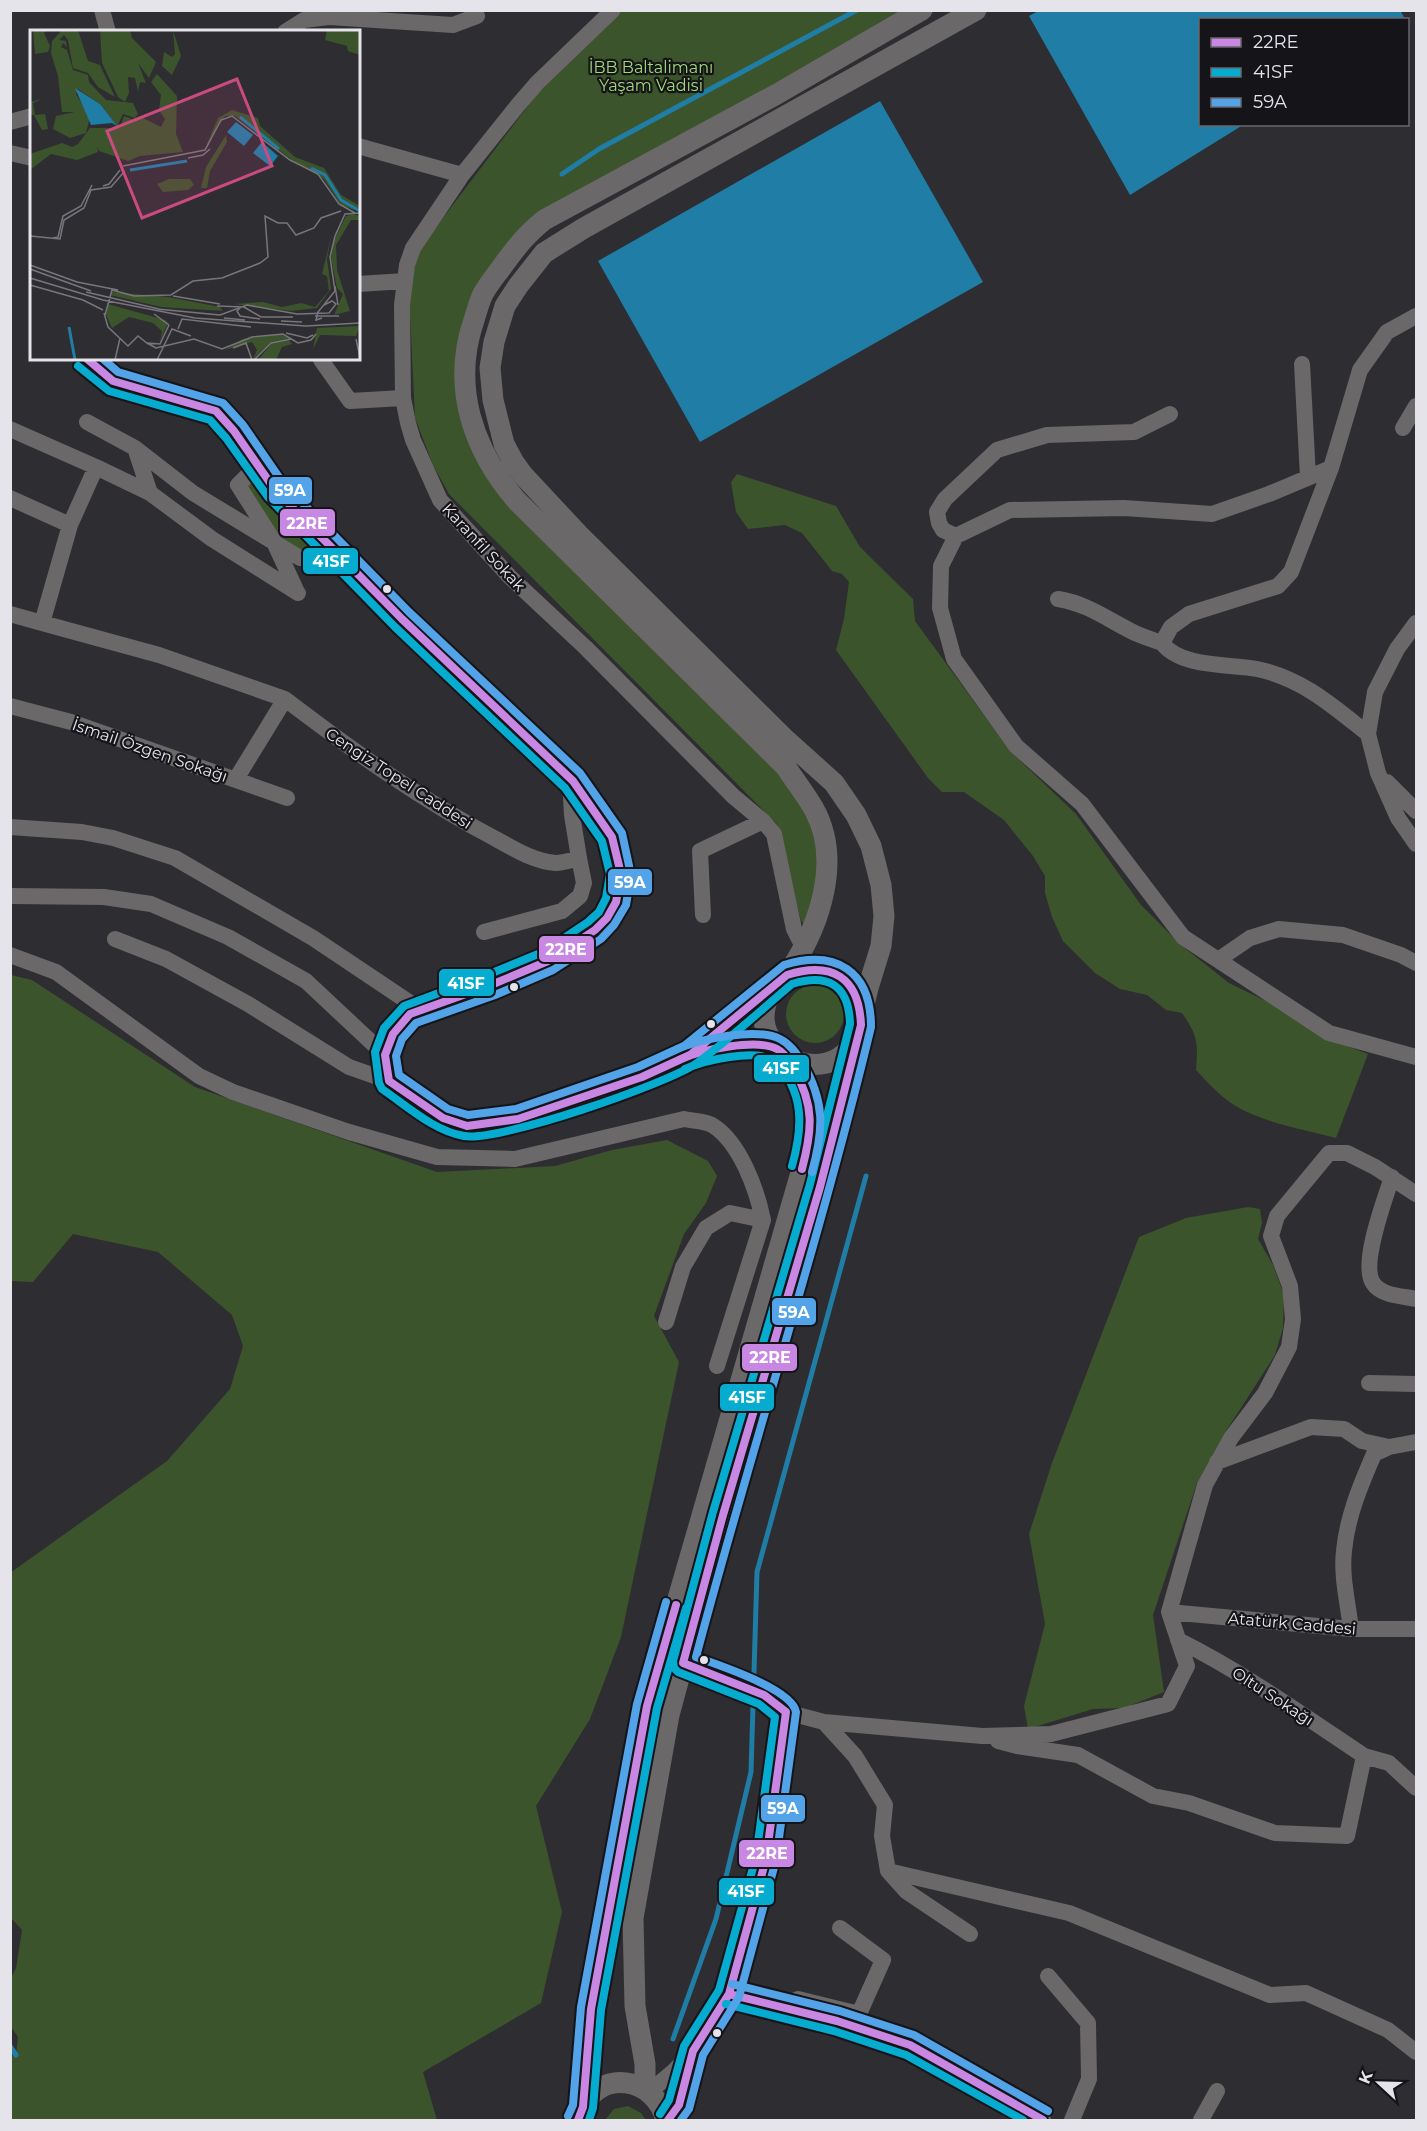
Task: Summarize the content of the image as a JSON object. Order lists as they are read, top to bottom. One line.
{"streets":{"street":["Karanfil Sokak","İsmail Özgen Sokağı","Cengiz Topel Caddesi","Atatürk Caddesi","Oltu Sokağı"]},"parks":["İBB Baltalimanı Yaşam Vadisi"],"lines":["transit line 22RE","transit line 59A","transit line 41SF"],"legend":["22RE","41SF","59A"],"north":"left"}
